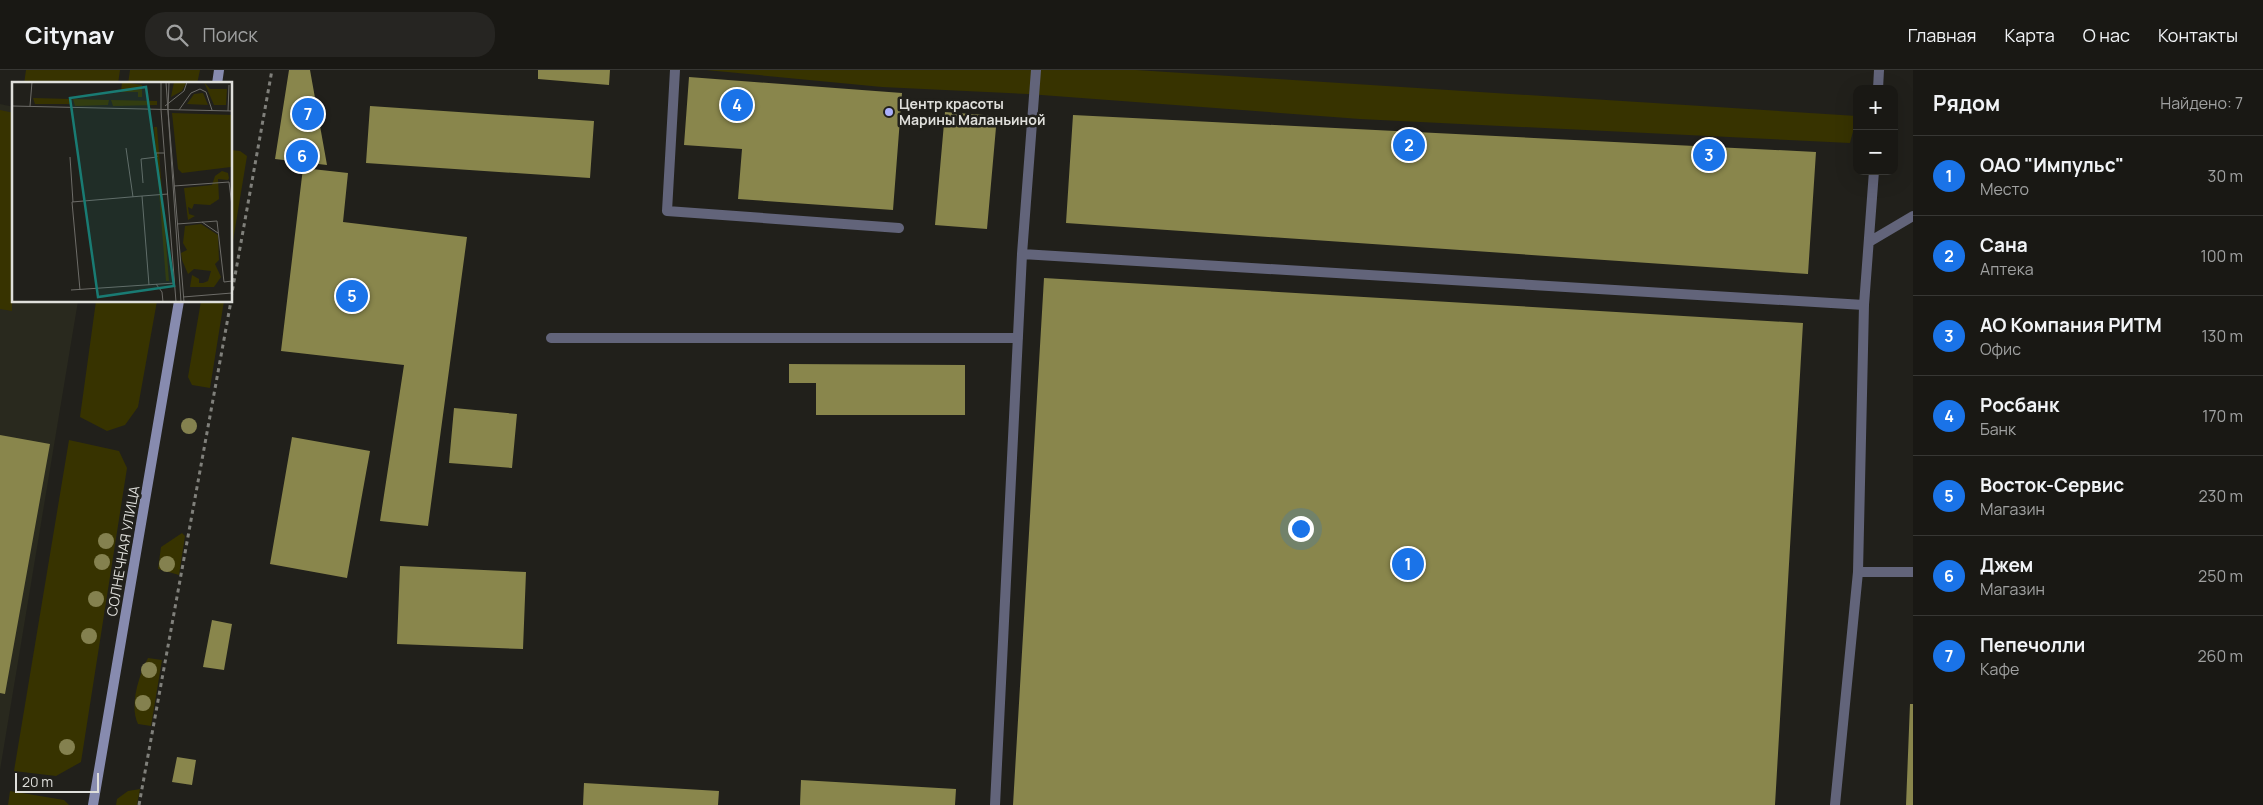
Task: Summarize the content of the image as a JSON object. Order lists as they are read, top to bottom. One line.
{"streets":{"main road":["СОЛНЕЧНАЯ УЛИЦА"]},"places":["Центр красоты Марины Маланьиной"],"scale_bar":"20 m","page":{"header":"Citynav","search":"Поиск","nav":["Главная","Карта","О нас","Контакты"],"heading":["Рядом","Найдено: 7"],"map_buttons":["+","−"],"pins":["4","7","2","3","6","5","1"],"list":[{"mark":"1","name":"ОАО \"Импульс\"","note":"Место","value":"30 m"},{"mark":"2","name":"Сана","note":"Аптека","value":"100 m"},{"mark":"3","name":"АО Компания РИТМ","note":"Офис","value":"130 m"},{"mark":"4","name":"Росбанк","note":"Банк","value":"170 m"},{"mark":"5","name":"Восток-Сервис","note":"Магазин","value":"230 m"},{"mark":"6","name":"Джем","note":"Магазин","value":"250 m"},{"mark":"7","name":"Пепечолли","note":"Кафе","value":"260 m"}],"scale":"20 m"}}
